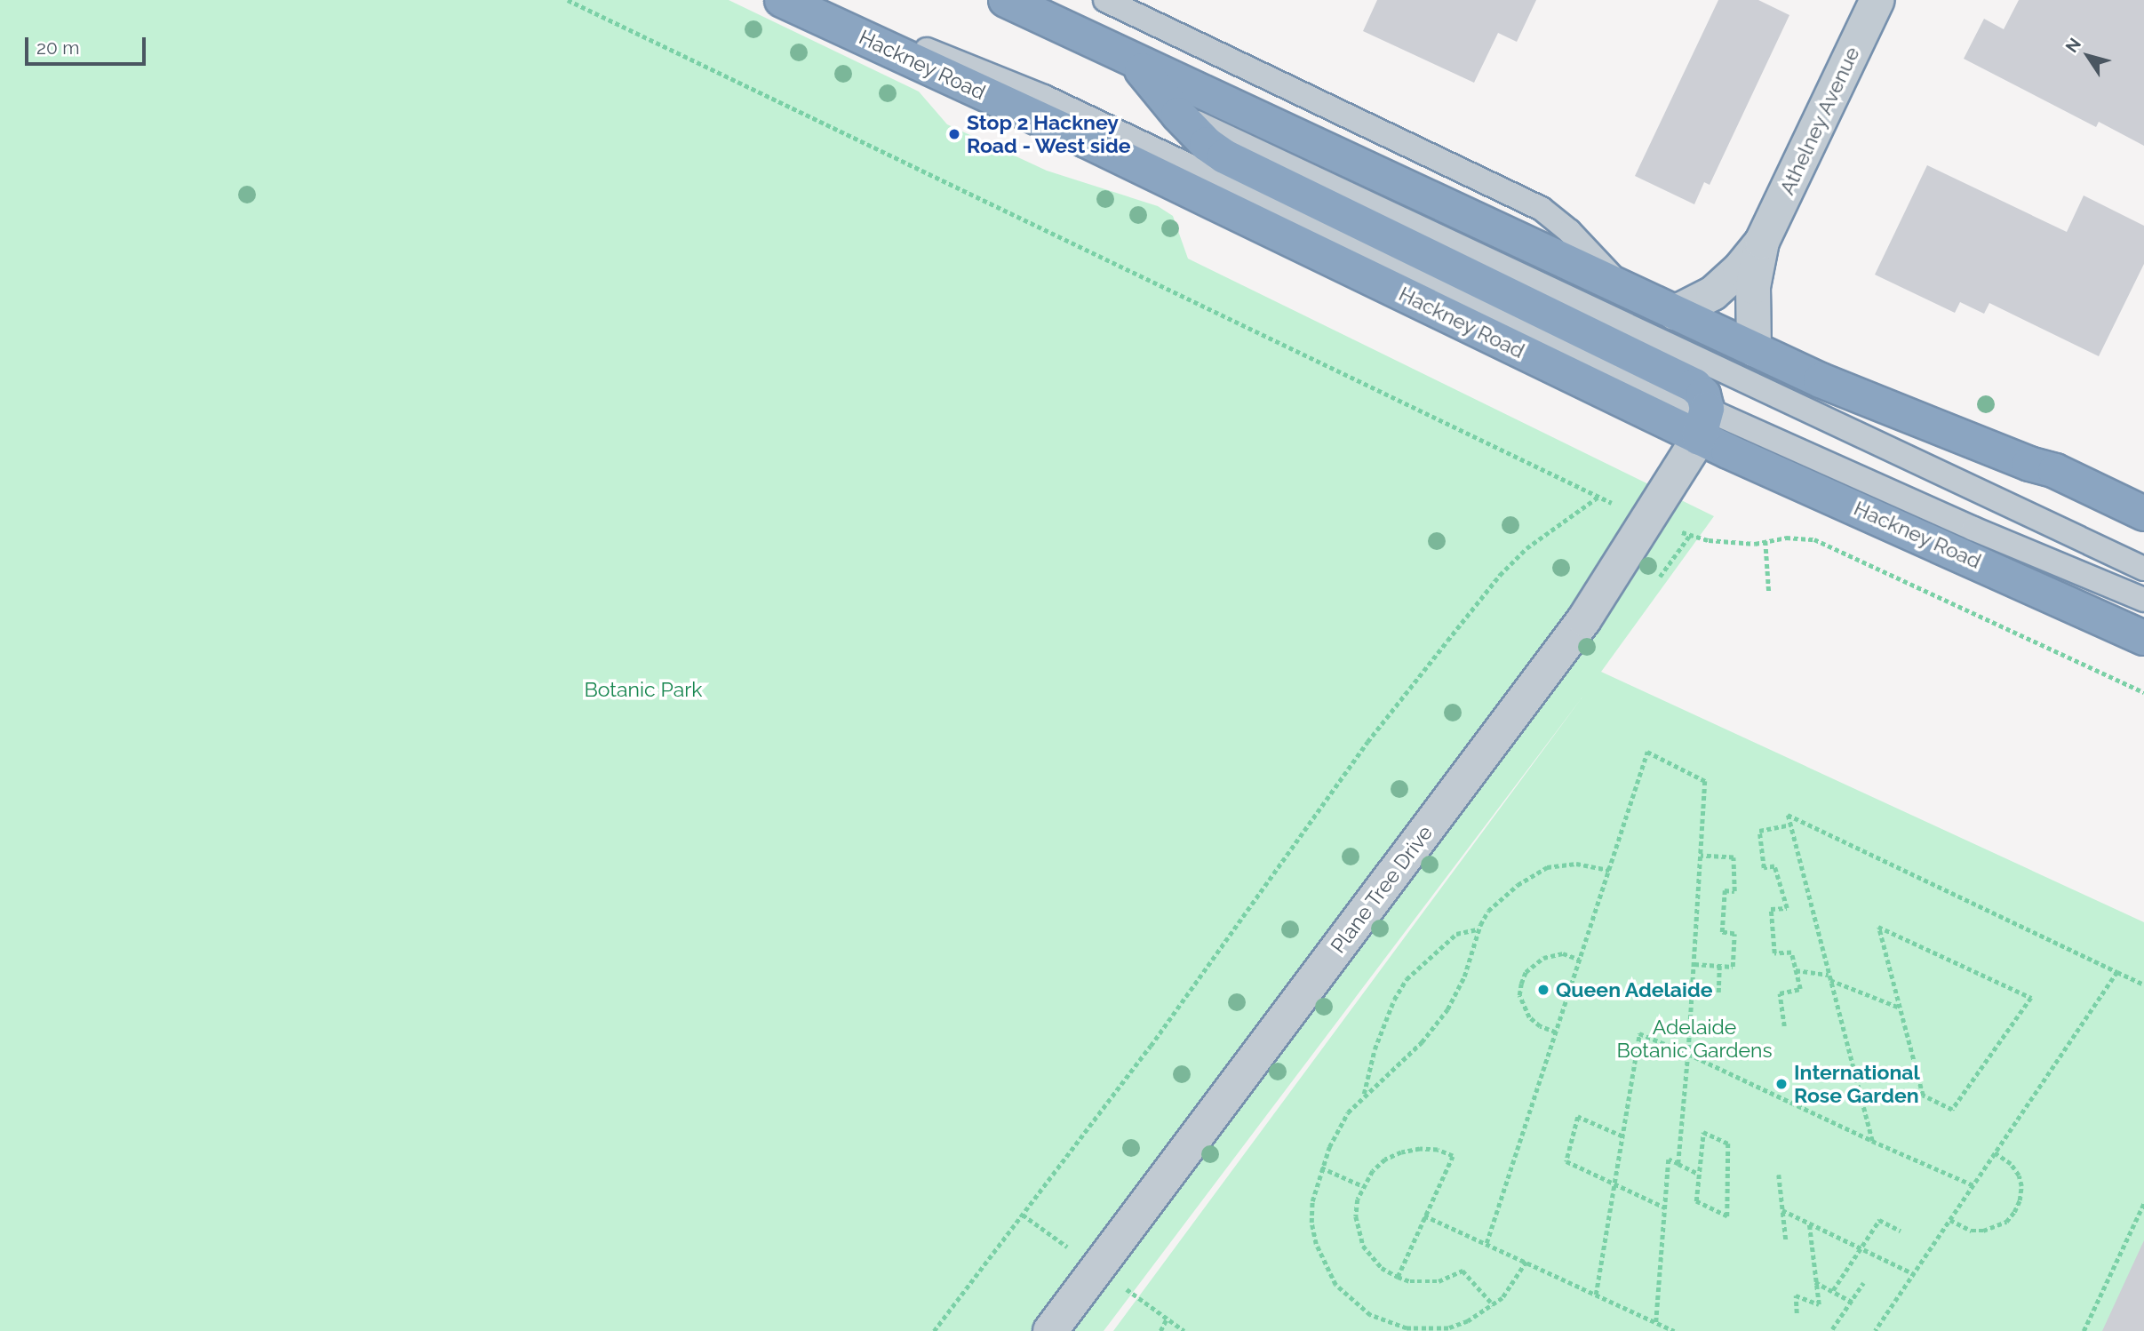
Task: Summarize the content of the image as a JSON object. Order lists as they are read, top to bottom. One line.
{"streets":{"highway":["Hackney Road"],"street":["Athelney Avenue","Plane Tree Drive"]},"crossings":[["Hackney Road","Plane Tree Drive"]],"parks":["Botanic Park","Adelaide Botanic Gardens"],"places":["Stop 2 Hackney Road - West side","Queen Adelaide","International Rose Garden"],"scale_bar":"20 m","north":"top left"}
